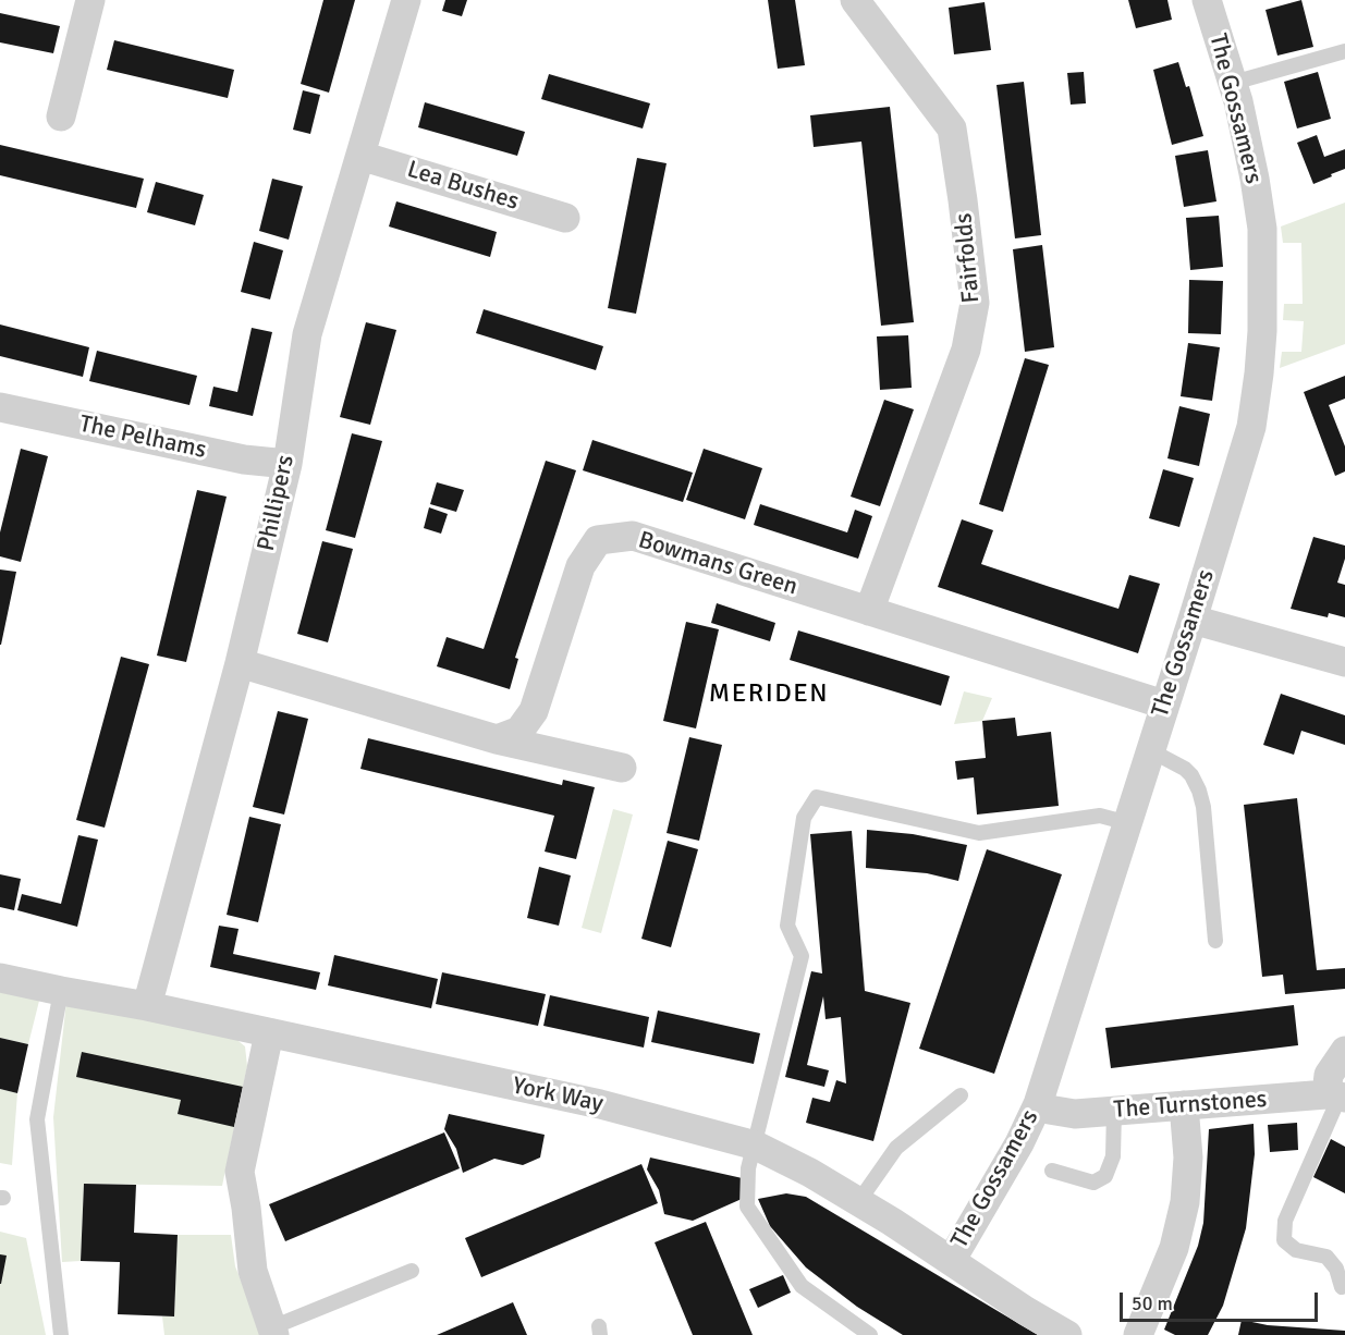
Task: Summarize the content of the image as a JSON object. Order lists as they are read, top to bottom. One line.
{"streets":{"street":["The Gossamers","Lea Bushes","Fairfolds","The Pelhams","Phillipers","Bowmans Green","York Way","The Turnstones"]},"crossings":[["The Gossamers","Bowmans Green"],["The Gossamers","York Way"],["The Gossamers","The Turnstones"],["Lea Bushes","Phillipers"],["Fairfolds","Bowmans Green"],["The Pelhams","Phillipers"],["Phillipers","York Way"]],"districts":["MERIDEN"],"scale_bar":"50 m"}
